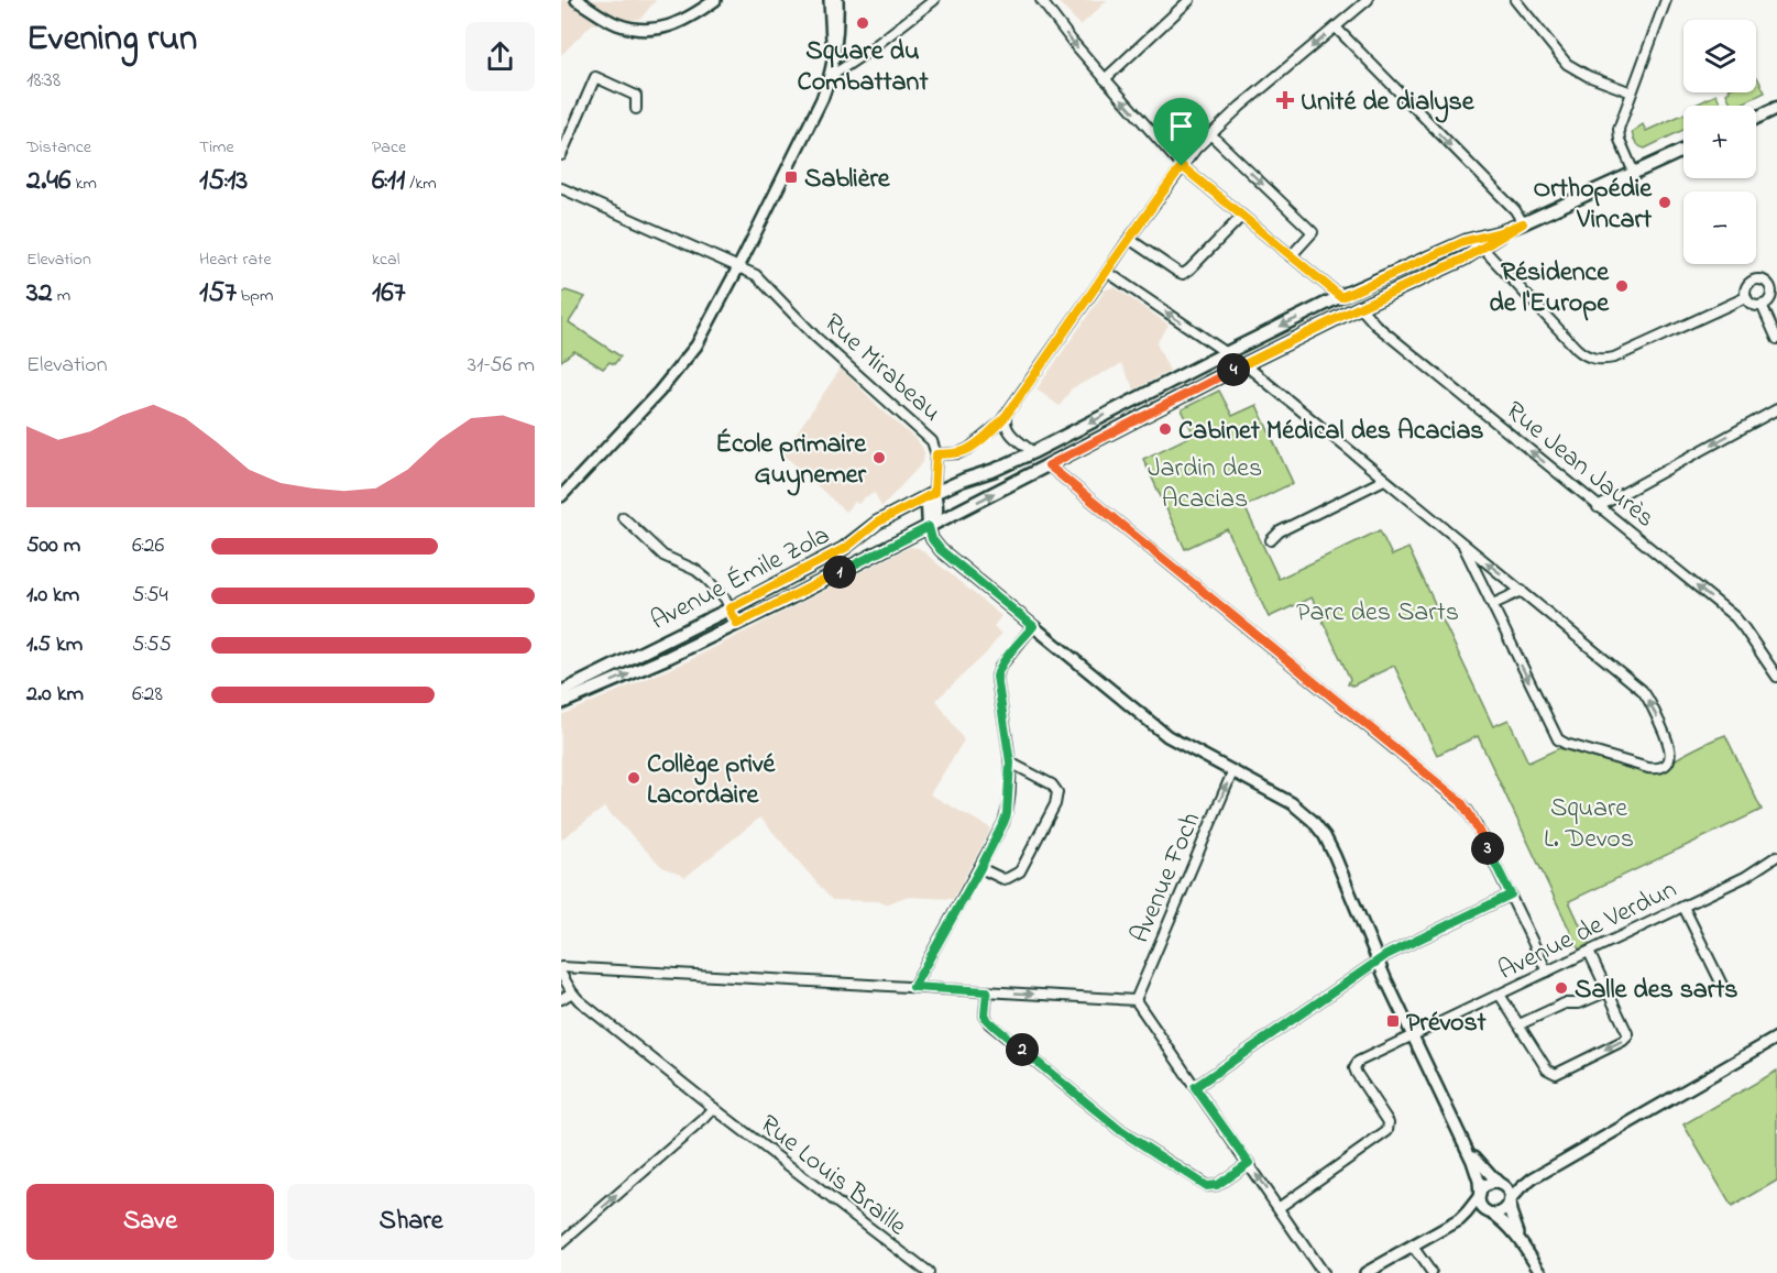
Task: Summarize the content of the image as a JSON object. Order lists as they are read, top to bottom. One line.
{"streets":{"main road":["Rue Jean Jaurès","Avenue Émile Zola"],"street":["Rue Mirabeau","Avenue Foch","Avenue de Verdun","Rue Louis Braille"]},"crossings":[["Rue Mirabeau","Avenue Émile Zola"],["Rue Jean Jaurès","Avenue Émile Zola"]],"one_way":["Avenue Foch"],"parks":["Jardin des Acacias","Parc des Sarts","Square L. Devos"],"places":{"other":["Square du Combattant","Orthopédie Vincart","Résidence de l'Europe","Cabinet Médical des Acacias","École primaire Guynemer","Collège privé Lacordaire","Salle des sarts"],"health":["Unité de dialyse"],"transit":["Sablière","Prévost"]},"page":{"heading":["Evening run","18:38"],"map_buttons":["+","−"],"stats":[["Distance","2.46 km"],["Time","15:13"],["Pace","6:11 /km"],["Elevation","32 m"],["Heart rate","157 bpm"],["kcal","167"]],"chart":["Elevation","31–56 m"],"pins":["4","1","3","2"],"list":[{"name":"500 m","note":"6:26"},{"name":"1.0 km","note":"5:54"},{"name":"1.5 km","note":"5:55"},{"name":"2.0 km","note":"6:28"}],"buttons":["Save","Share"]}}
